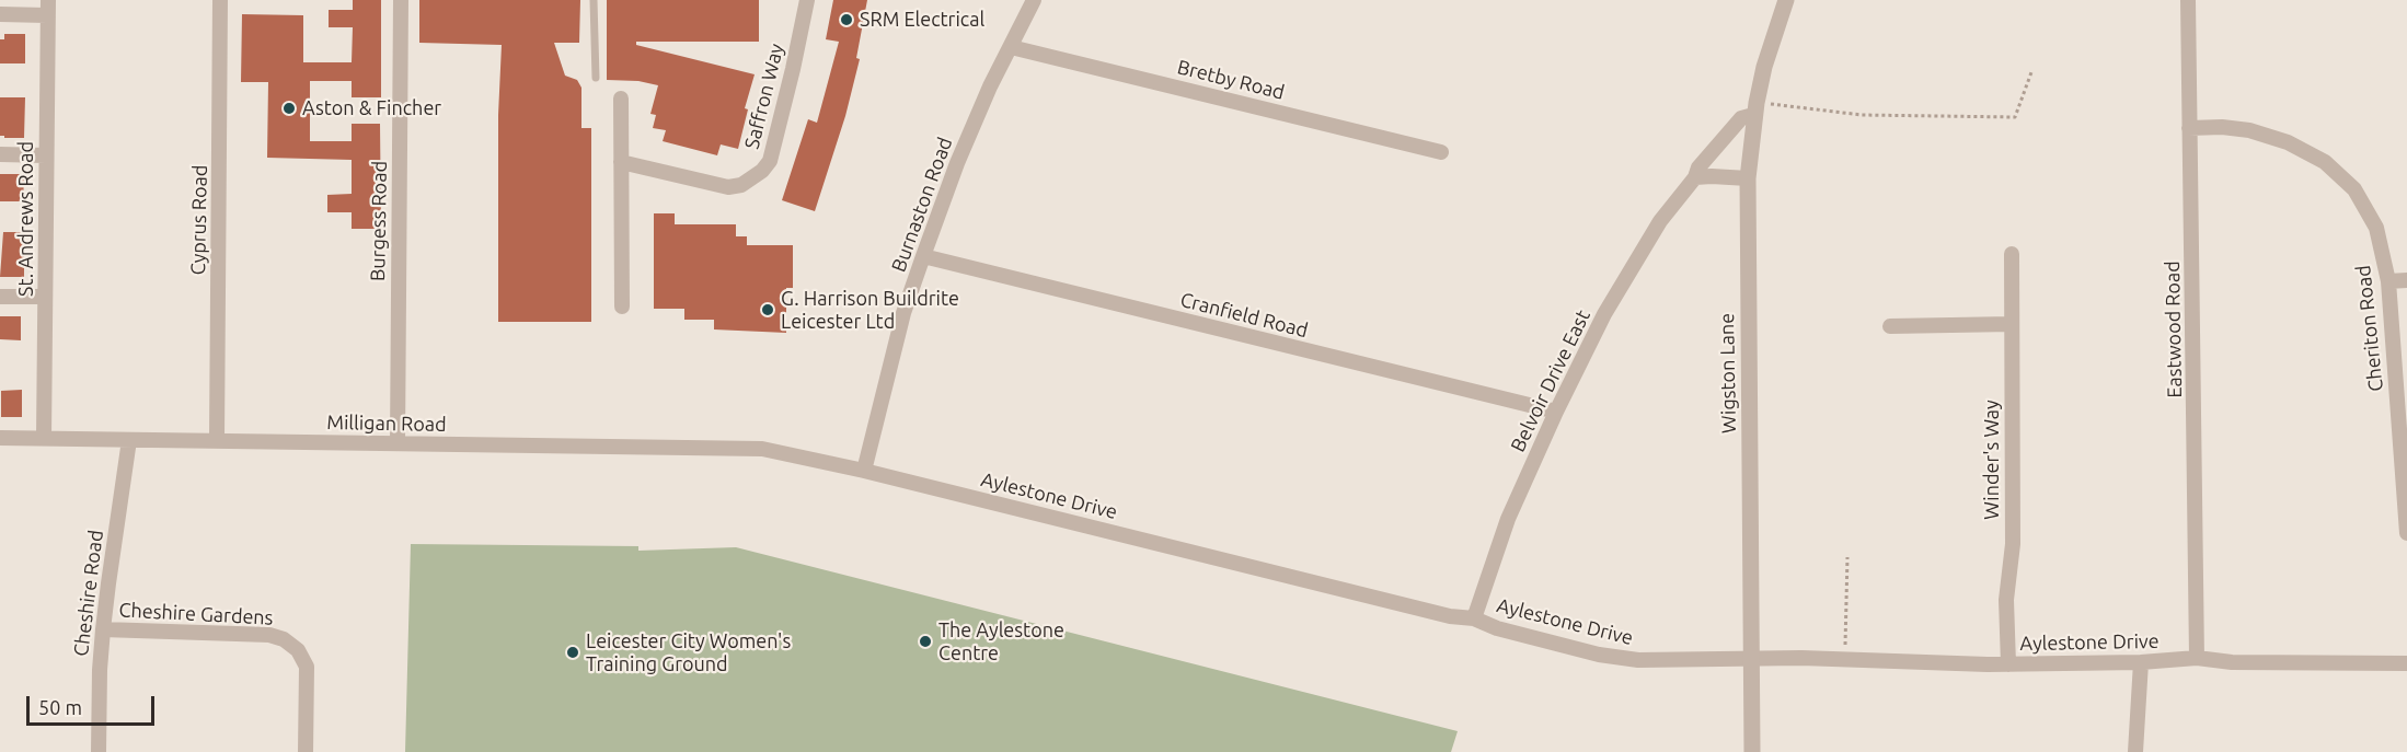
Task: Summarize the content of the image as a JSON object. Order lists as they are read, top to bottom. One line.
{"streets":{"street":["Bretby Road","Saffron Way","Burnaston Road","St. Andrews Road","Cyprus Road","Burgess Road","Cranfield Road","Cheriton Road","Eastwood Road","Wigston Lane","Belvoir Drive East","Milligan Road","Winder's Way","Aylestone Drive","Cheshire Road","Cheshire Gardens"]},"crossings":[["Bretby Road","Burnaston Road"],["Burnaston Road","Cranfield Road"],["Burnaston Road","Aylestone Drive"],["St. Andrews Road","Milligan Road"],["Cyprus Road","Milligan Road"],["Burgess Road","Milligan Road"],["Cranfield Road","Belvoir Drive East"],["Cheriton Road","Eastwood Road"],["Eastwood Road","Aylestone Drive"],["Wigston Lane","Belvoir Drive East"],["Wigston Lane","Aylestone Drive"],["Belvoir Drive East","Aylestone Drive"],["Milligan Road","Aylestone Drive"],["Milligan Road","Cheshire Road"],["Winder's Way","Aylestone Drive"],["Cheshire Road","Cheshire Gardens"]],"places":["SRM Electrical","Aston & Fincher","G. Harrison Buildrite Leicester Ltd","The Aylestone Centre","Leicester City Women's Training Ground"],"scale_bar":"50 m"}
